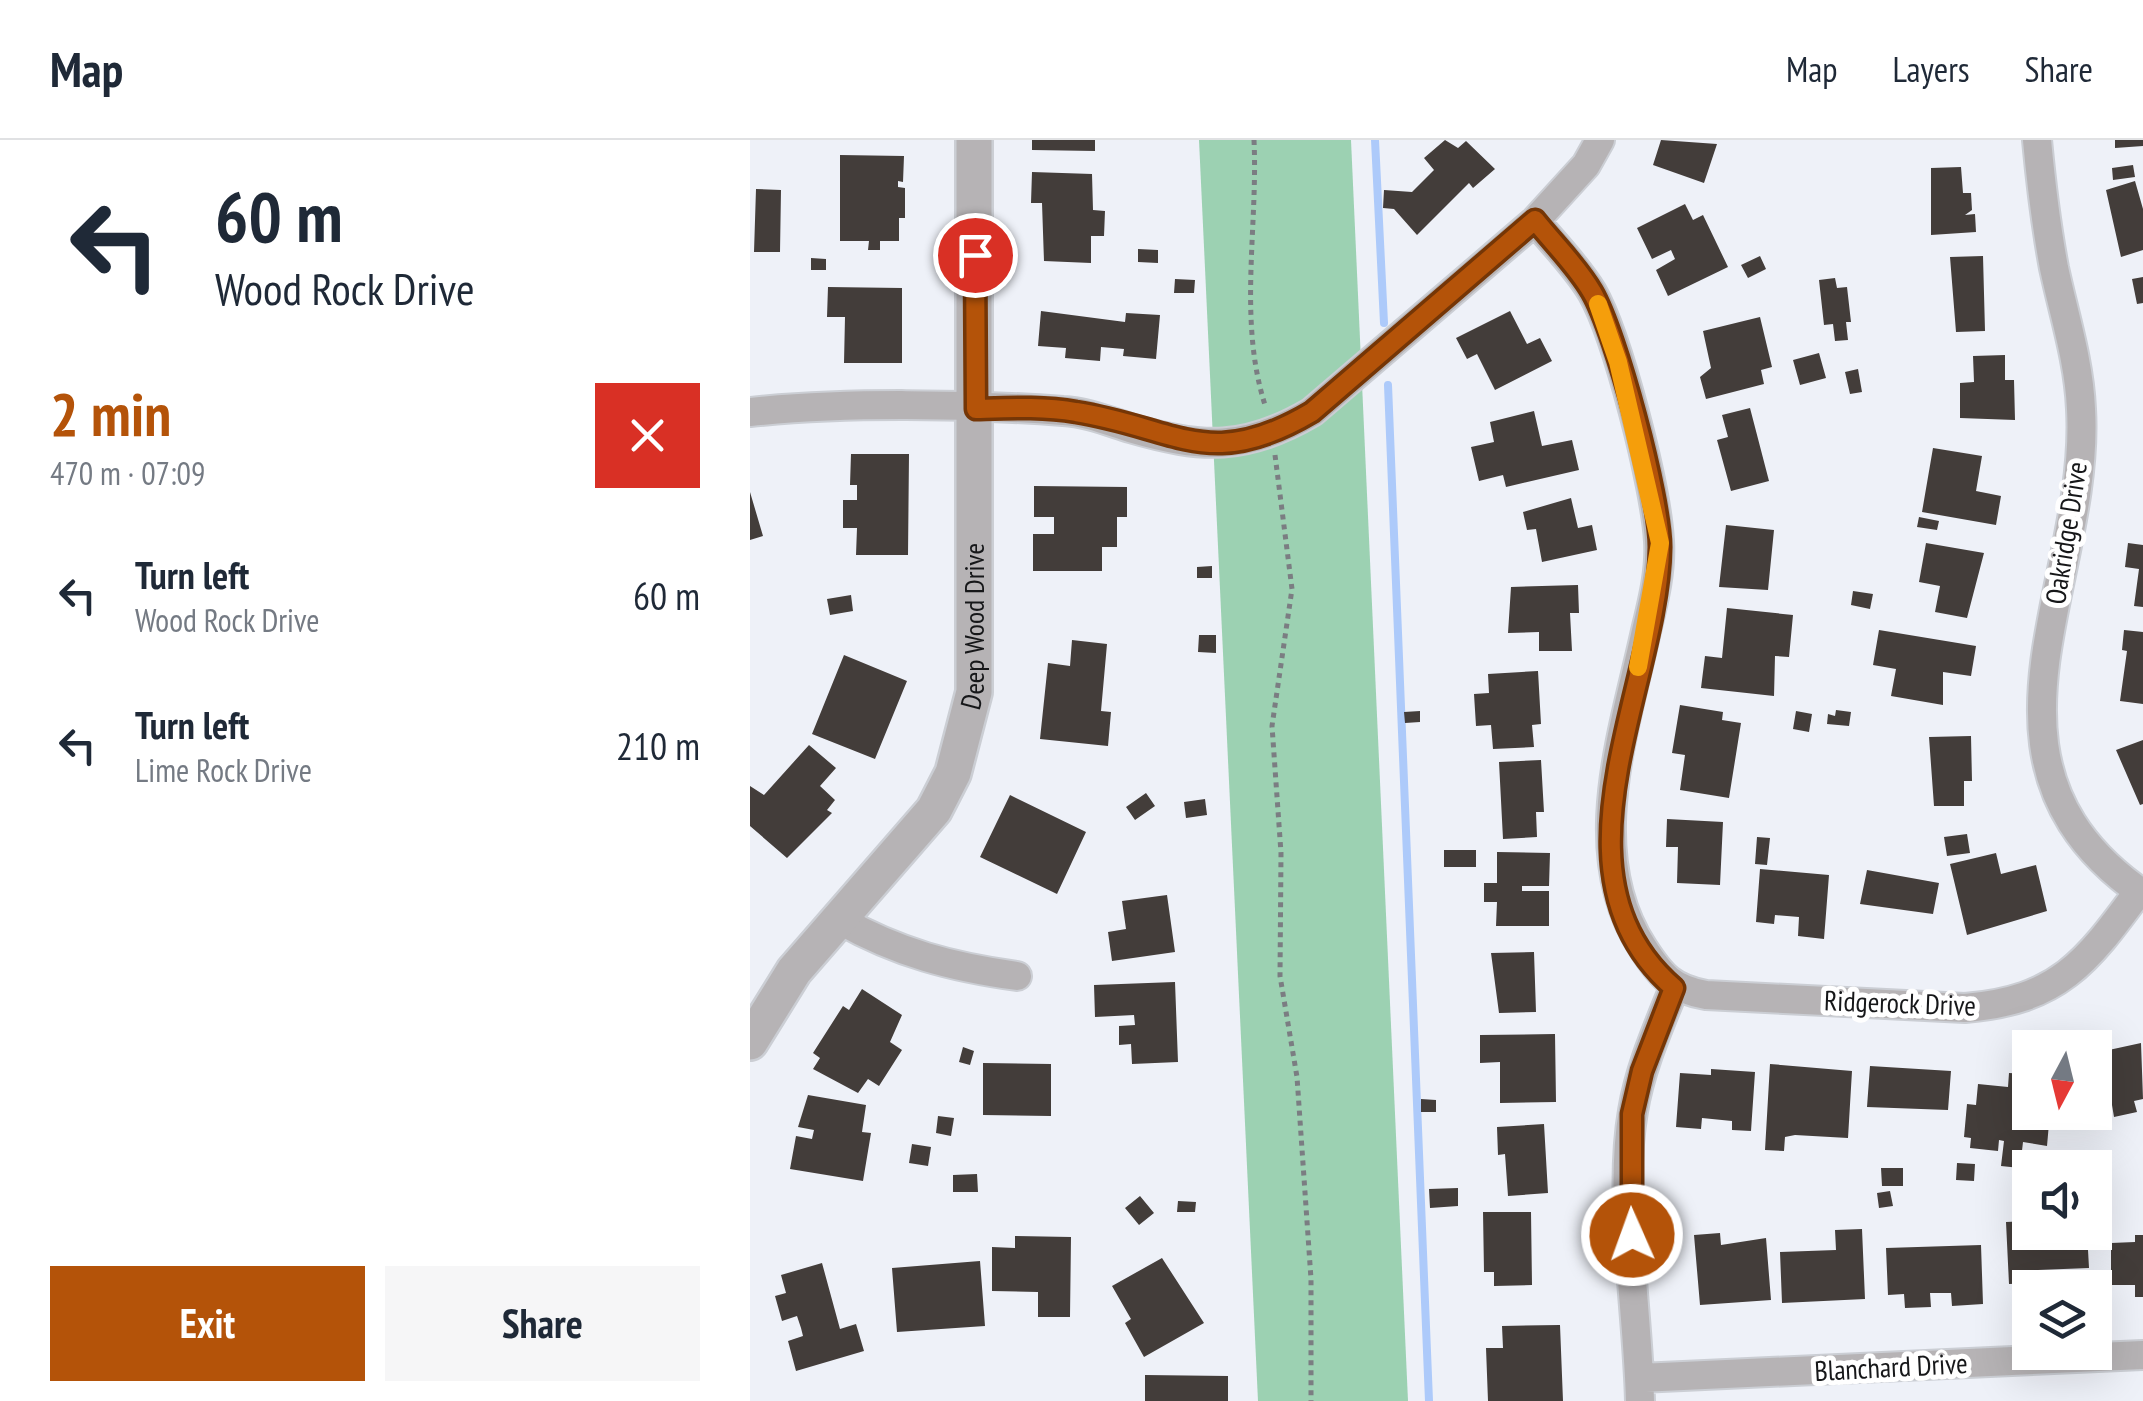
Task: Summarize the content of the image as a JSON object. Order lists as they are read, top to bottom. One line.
{"streets":{"street":["Oakridge Drive","Deep Wood Drive","Ridgerock Drive","Blanchard Drive"]},"crossings":[["Oakridge Drive","Ridgerock Drive"]],"north":"bottom","page":{"header":"Map","nav":["Map","Layers","Share"],"turn":["60 m","Wood Rock Drive"],"heading":["2 min","470 m · 07:09"],"list":[{"name":"Turn left","note":"Wood Rock Drive","value":"60 m"},{"name":"Turn left","note":"Lime Rock Drive","value":"210 m"}],"buttons":["Exit","Share"]}}
